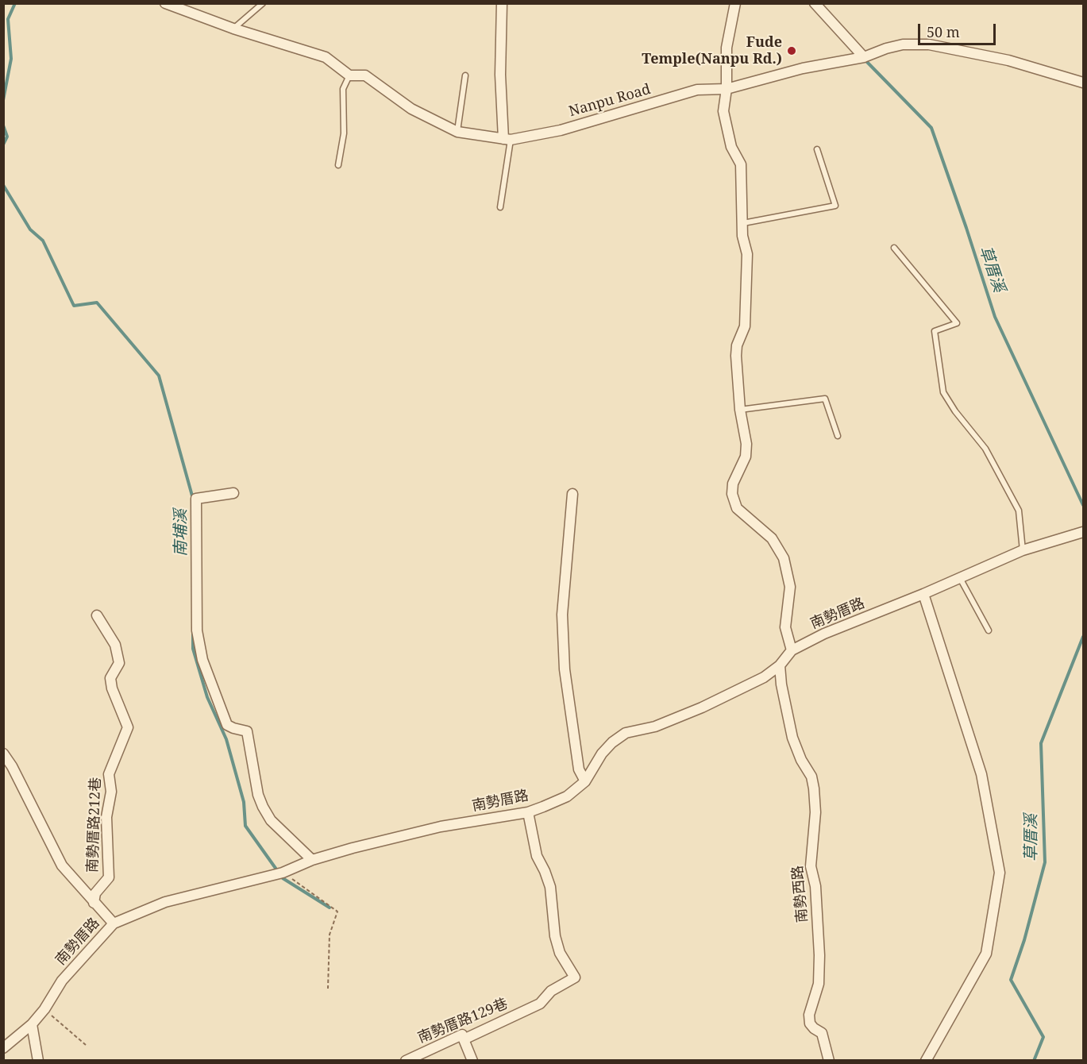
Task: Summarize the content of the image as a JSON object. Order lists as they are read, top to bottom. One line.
{"streets":{"street":["Nanpu Road","南勢厝路","南勢厝路212巷","南勢西路","南勢厝路129巷"]},"crossings":[["南勢厝路","南勢西路"],["南勢厝路","南勢厝路129巷"]],"water":["草厝溪","南埔溪"],"places":["Fude Temple(Nanpu Rd.)"],"scale_bar":"50 m"}
